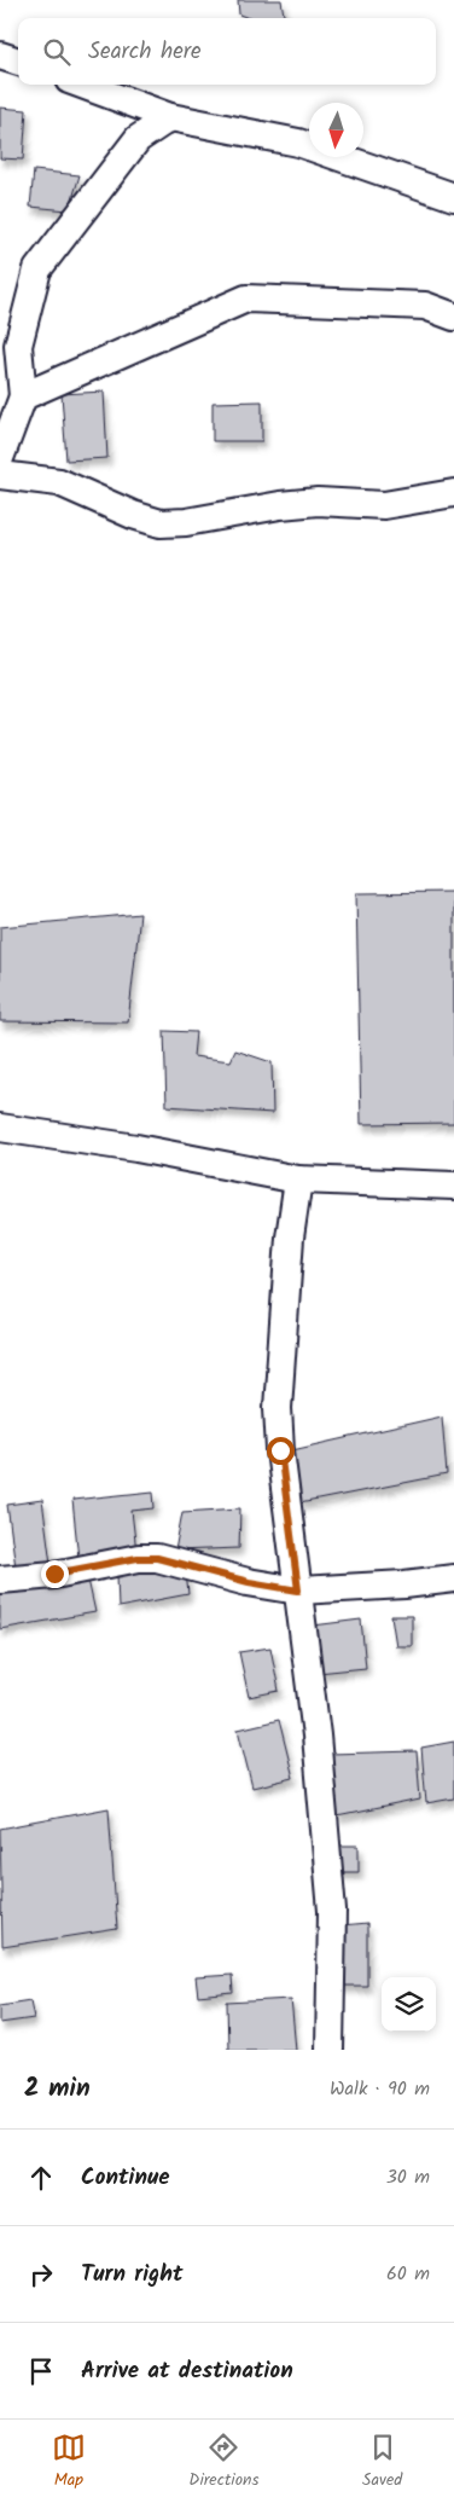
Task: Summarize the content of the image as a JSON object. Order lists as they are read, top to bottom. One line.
{"north":"bottom","page":{"search":"Search here","heading":["2 min","Walk · 90 m"],"list":[["Continue","30 m"],["Turn right","60 m"],"Arrive at destination"],"nav":["Map","Directions","Saved"]}}
